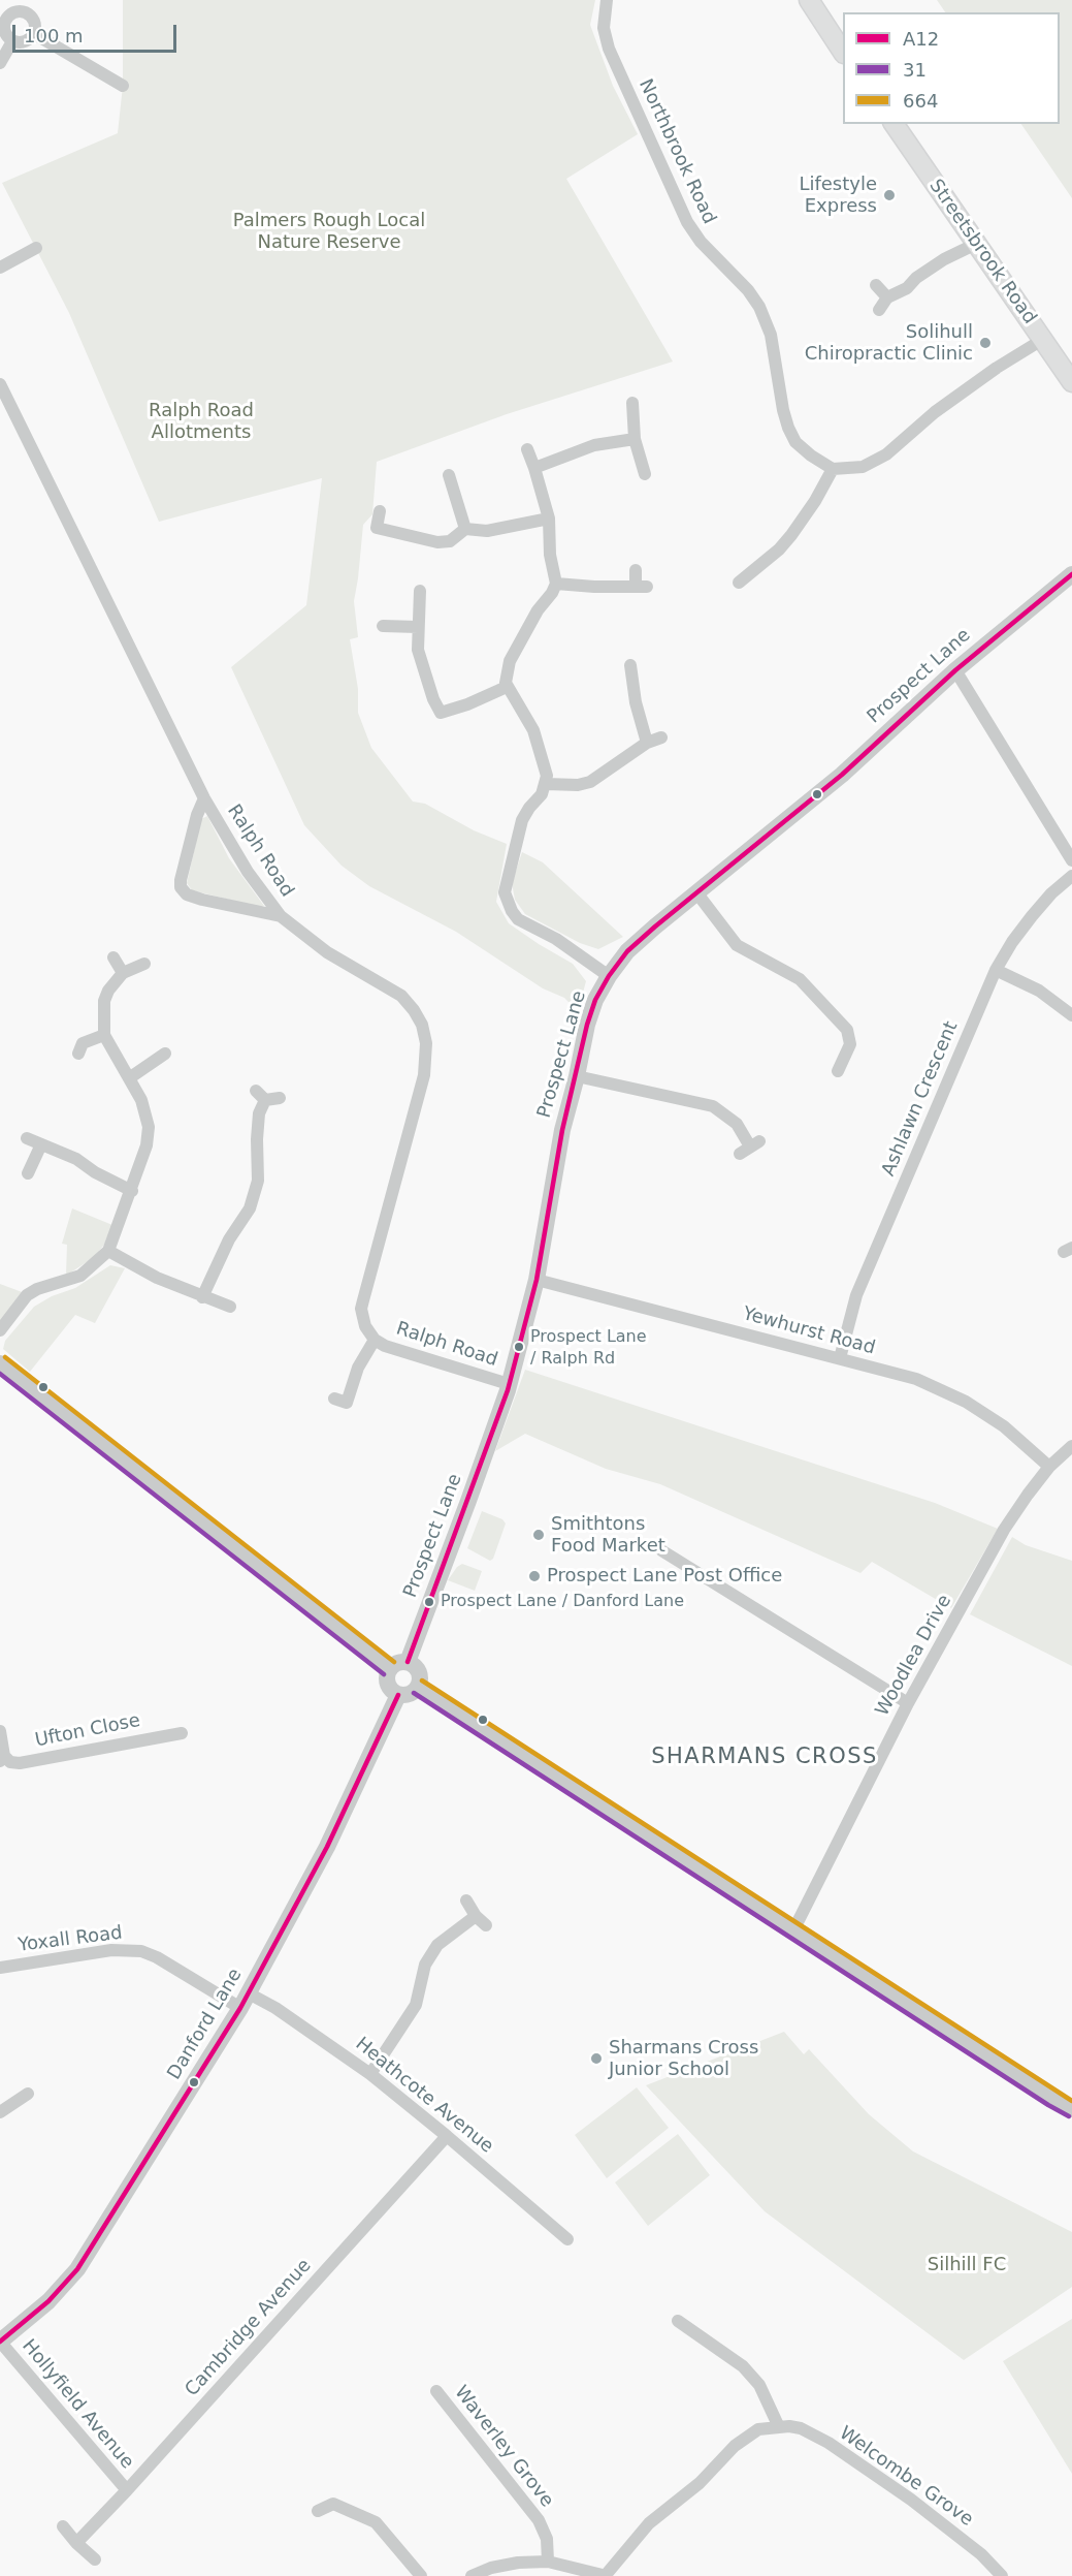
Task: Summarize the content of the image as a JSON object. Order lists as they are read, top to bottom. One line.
{"streets":{"main road":["Streetsbrook Road"],"street":["Northbrook Road","Prospect Lane","Ralph Road","Ashlawn Crescent","Yewhurst Road","Woodlea Drive","Ufton Close","Yoxall Road","Danford Lane","Heathcote Avenue","Cambridge Avenue","Hollyfield Avenue","Waverley Grove","Welcombe Grove"]},"crossings":[["Prospect Lane","Ralph Road"],["Prospect Lane","Yewhurst Road"],["Prospect Lane","Danford Lane"],["Ashlawn Crescent","Yewhurst Road"],["Yewhurst Road","Woodlea Drive"],["Yoxall Road","Danford Lane"],["Yoxall Road","Heathcote Avenue"],["Danford Lane","Heathcote Avenue"],["Danford Lane","Hollyfield Avenue"],["Heathcote Avenue","Cambridge Avenue"],["Cambridge Avenue","Hollyfield Avenue"]],"districts":["SHARMANS CROSS"],"parks":["Palmers Rough Local Nature Reserve","Ralph Road Allotments","Silhill FC"],"places":["Lifestyle Express","Solihull Chiropractic Clinic","Prospect Lane / Ralph Rd","Smithtons Food Market","Prospect Lane Post Office","Prospect Lane / Danford Lane","Sharmans Cross Junior School"],"lines":["transit line A12","transit line 664","transit line 31"],"legend":["A12","31","664"],"scale_bar":"100 m"}
